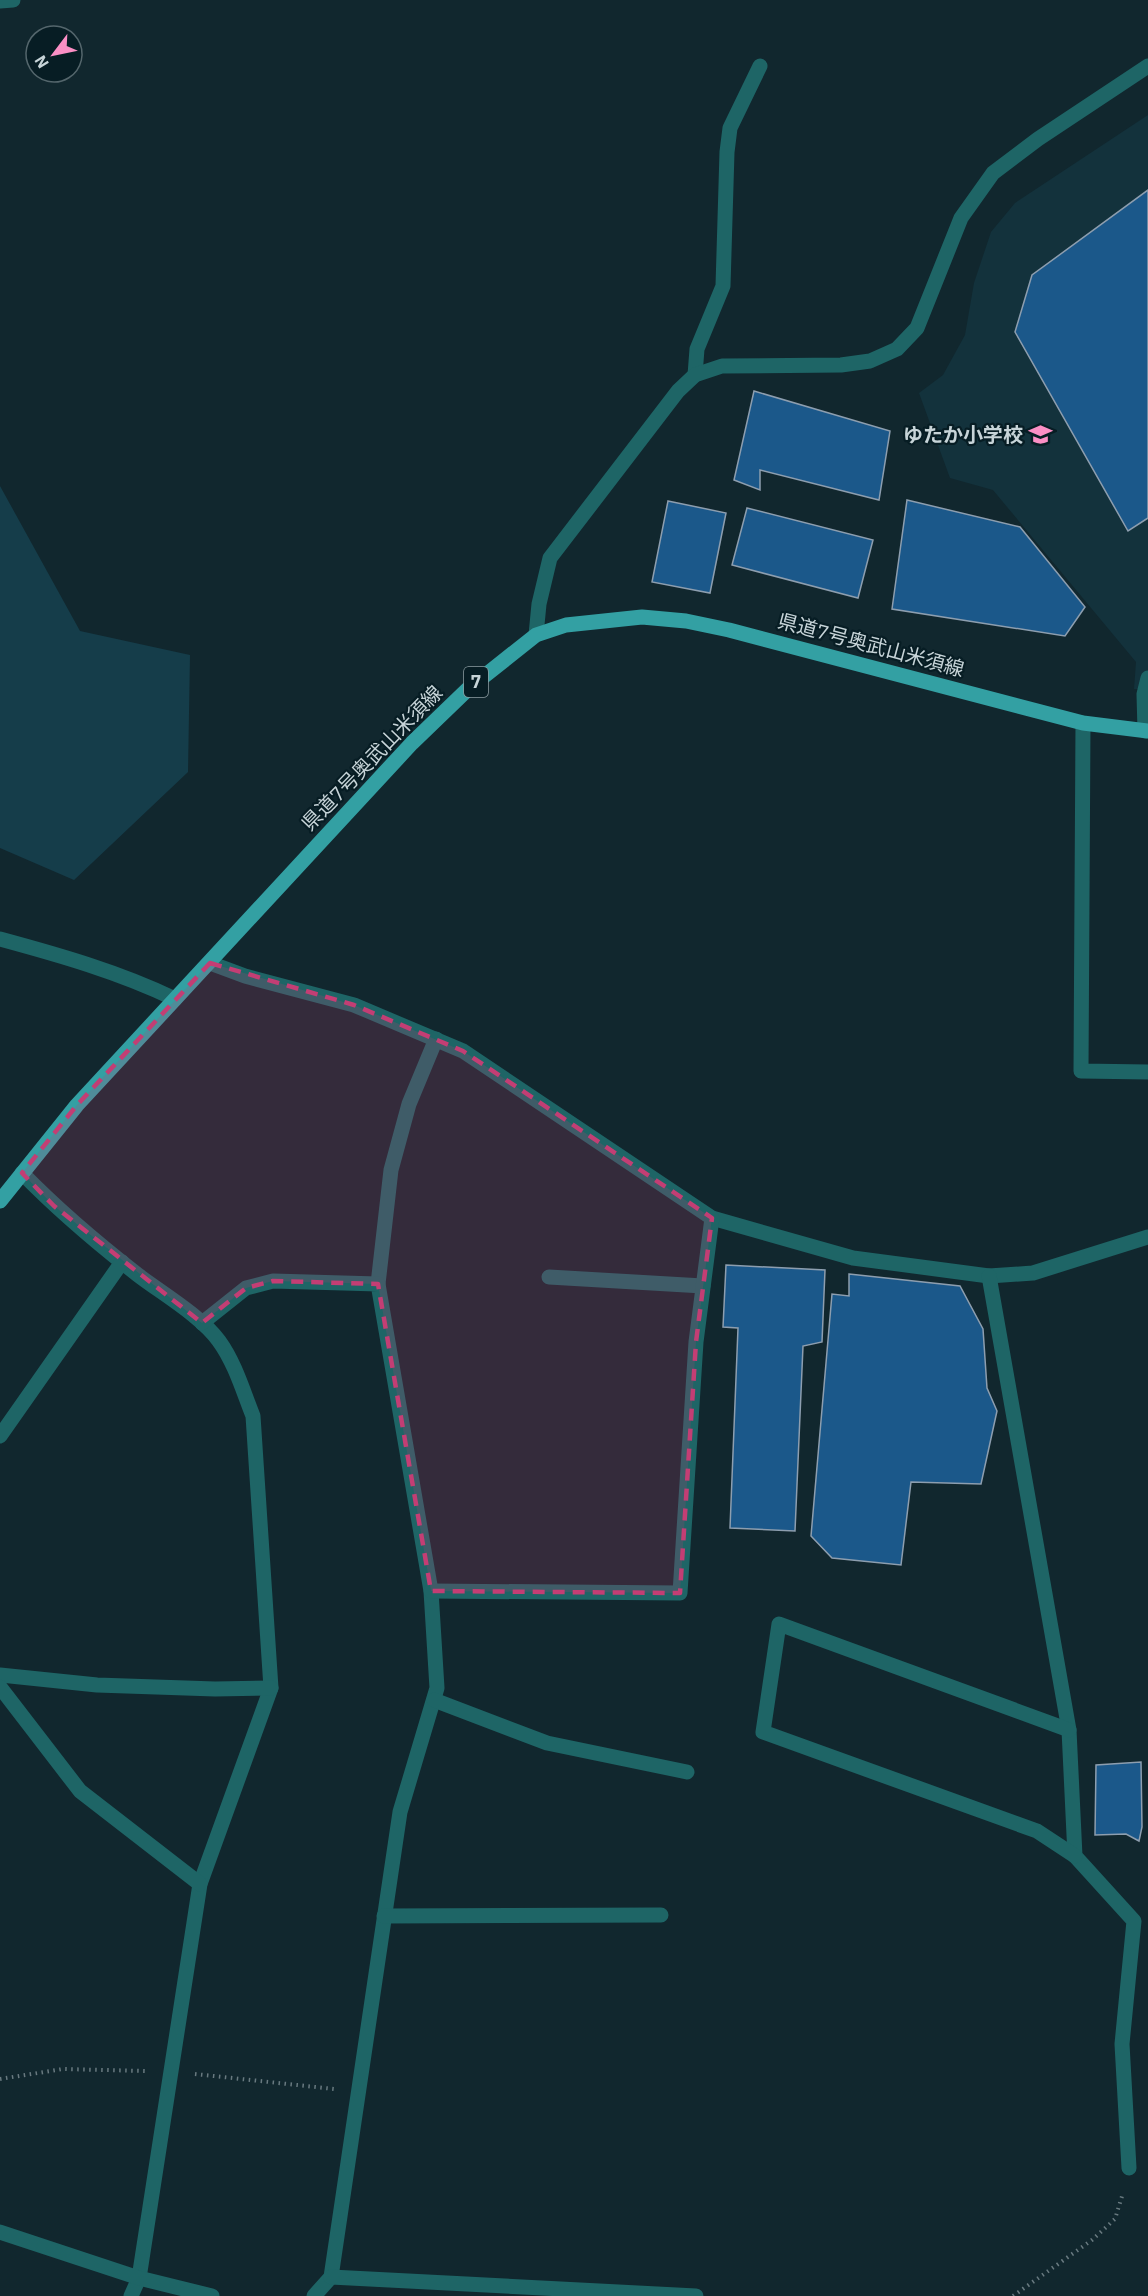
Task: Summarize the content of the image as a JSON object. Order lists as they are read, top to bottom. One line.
{"streets":{"main road":["県道7号奥武山米須線","7"]},"places":{"school or university":["ゆたか小学校"]},"north":"bottom left"}
